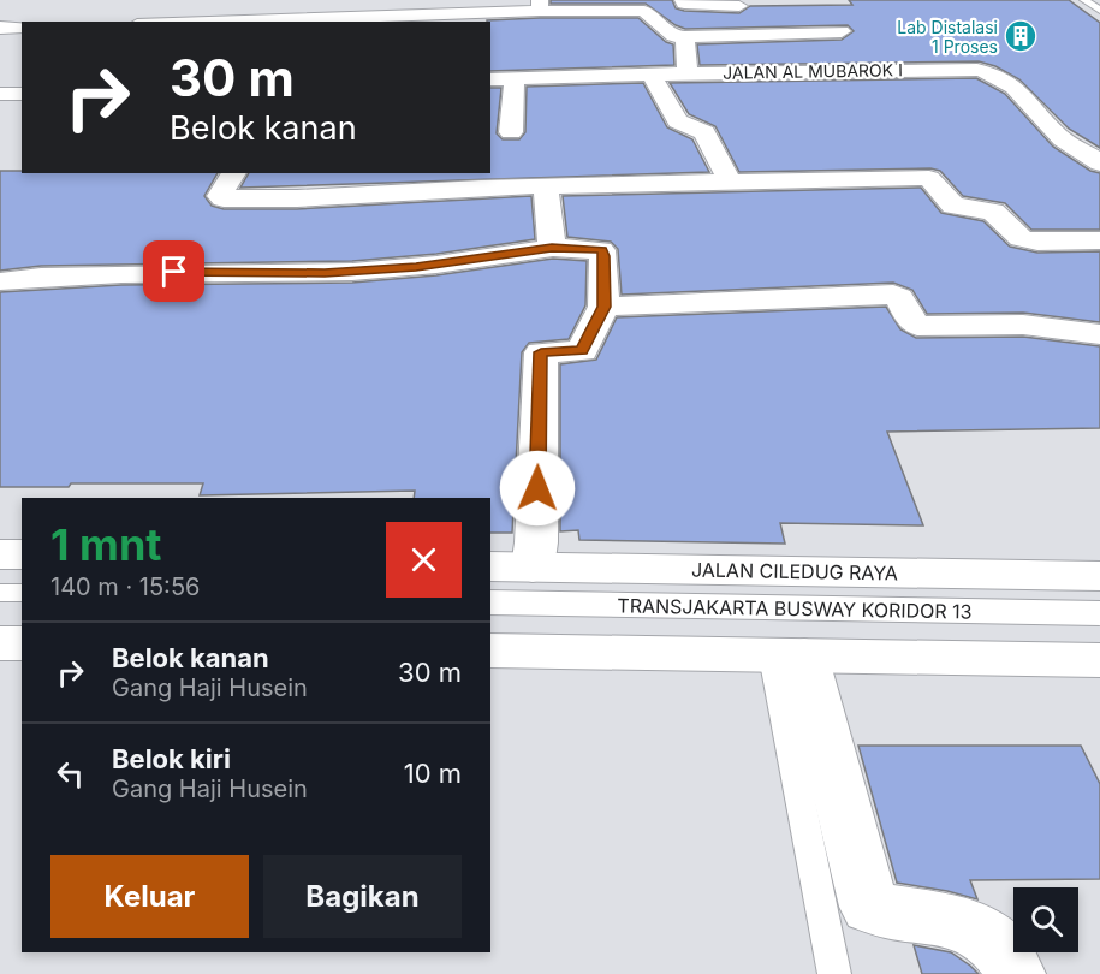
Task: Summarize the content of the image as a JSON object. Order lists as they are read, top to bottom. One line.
{"streets":{"street":["JALAN AL MUBAROK I","JALAN CILEDUG RAYA"],"lane":["TRANSJAKARTA BUSWAY KORIDOR 13"]},"places":{"building":["Lab Distalasi 1 Proses"]},"page":{"turn":["30 m","Belok kanan"],"heading":["1 mnt","140 m · 15:56"],"list":[{"name":"Belok kanan","note":"Gang Haji Husein","value":"30 m"},{"name":"Belok kiri","note":"Gang Haji Husein","value":"10 m"}],"buttons":["Keluar","Bagikan"]}}
